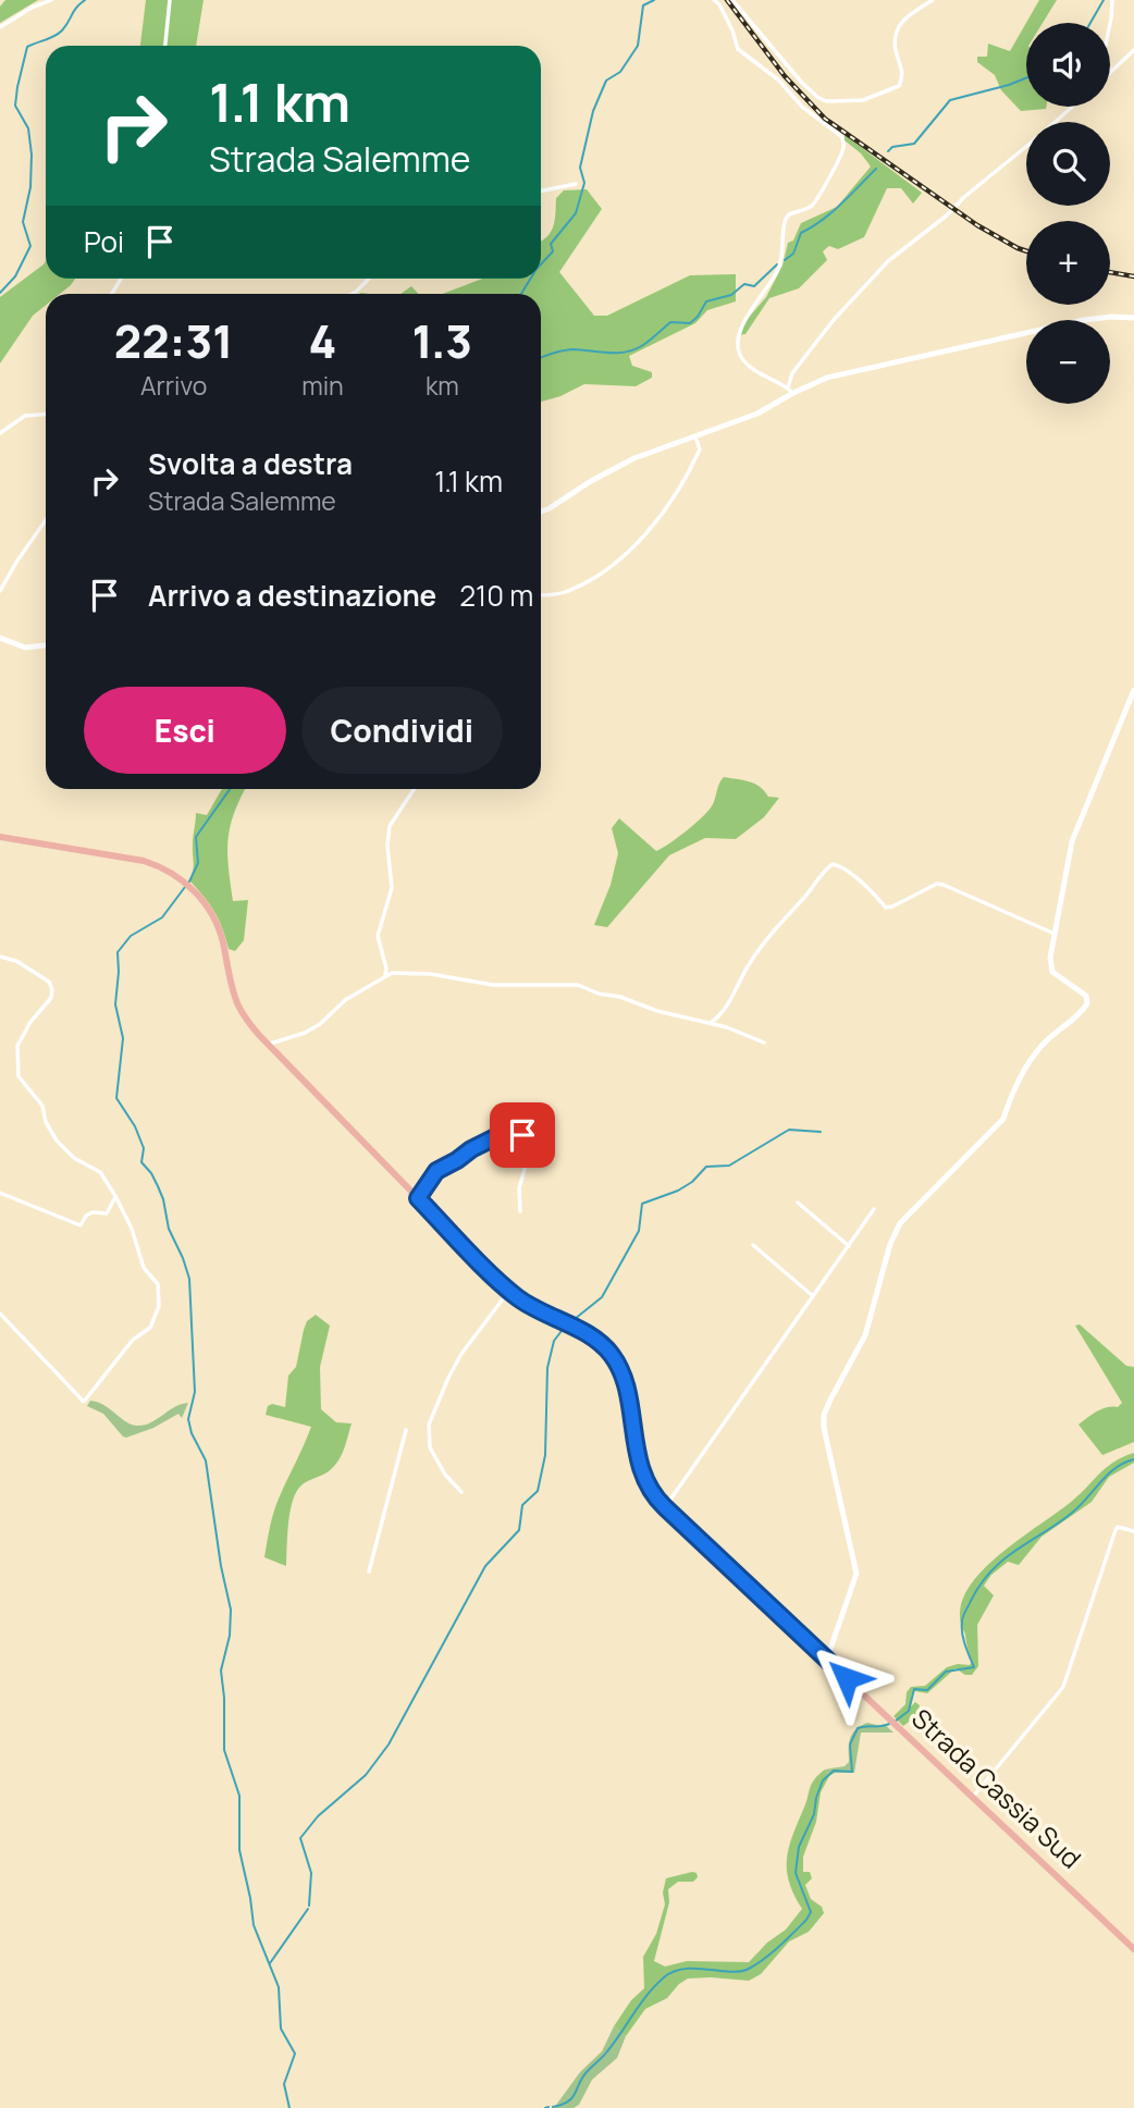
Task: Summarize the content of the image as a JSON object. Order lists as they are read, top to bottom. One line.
{"streets":{"main road":["Strada Cassia Sud"]},"page":{"map_buttons":["+","−"],"turn":["1.1 km","Strada Salemme"],"then":"Poi","eta":["22:31","Arrivo","4","min","1.3","km"],"list":[{"name":"Svolta a destra","note":"Strada Salemme","value":"1.1 km"},{"name":"Arrivo a destinazione","value":"210 m"}],"buttons":["Esci","Condividi"]}}
